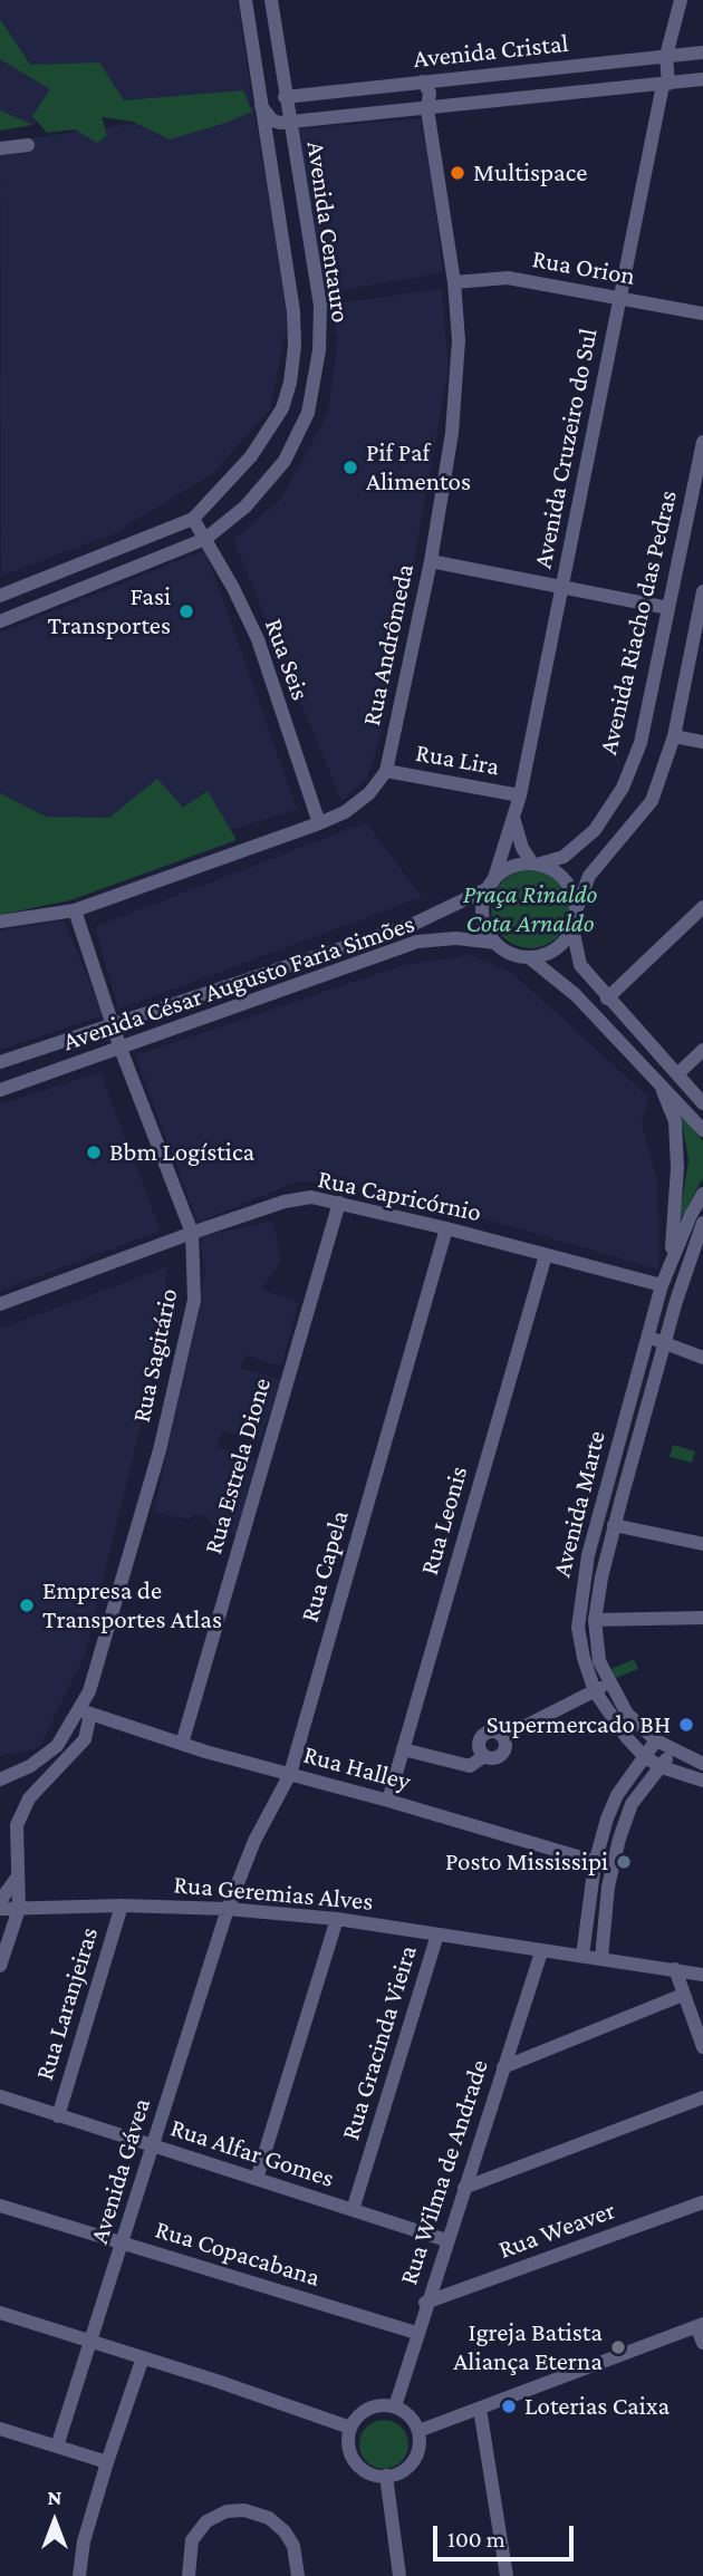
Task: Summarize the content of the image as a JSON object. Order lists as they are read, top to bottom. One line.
{"streets":{"street":["Avenida Cristal","Avenida Centauro","Rua Orion","Avenida Cruzeiro do Sul","Avenida Riacho das Pedras","Rua Andrômeda","Rua Seis","Rua Lira","Avenida César Augusto Faria Simões","Rua Capricórnio","Rua Sagitário","Rua Estrela Dione","Avenida Marte","Rua Leonis","Rua Capela","Rua Halley","Rua Geremias Alves","Rua Laranjeiras","Rua Gracinda Vieira","Rua Alfar Gomes","Avenida Gávea","Rua Wilma de Andrade","Rua Weaver","Rua Copacabana"]},"crossings":[["Avenida Cristal","Avenida Centauro"],["Avenida Cristal","Avenida Cruzeiro do Sul"],["Avenida Cristal","Rua Andrômeda"],["Avenida Centauro","Rua Seis"],["Rua Orion","Avenida Cruzeiro do Sul"],["Rua Orion","Rua Andrômeda"],["Avenida Cruzeiro do Sul","Avenida Riacho das Pedras"],["Avenida Cruzeiro do Sul","Rua Lira"],["Avenida Cruzeiro do Sul","Avenida César Augusto Faria Simões"],["Avenida Riacho das Pedras","Avenida César Augusto Faria Simões"],["Rua Andrômeda","Rua Seis"],["Rua Andrômeda","Rua Lira"],["Rua Andrômeda","Rua Sagitário"],["Avenida César Augusto Faria Simões","Rua Sagitário"],["Rua Capricórnio","Rua Sagitário"],["Rua Capricórnio","Rua Estrela Dione"],["Rua Capricórnio","Avenida Marte"],["Rua Capricórnio","Rua Leonis"],["Rua Capricórnio","Rua Capela"],["Rua Sagitário","Rua Halley"],["Rua Estrela Dione","Rua Halley"],["Rua Leonis","Rua Halley"],["Rua Capela","Rua Halley"],["Rua Capela","Rua Geremias Alves"],["Rua Capela","Avenida Gávea"],["Rua Geremias Alves","Rua Laranjeiras"],["Rua Geremias Alves","Rua Gracinda Vieira"],["Rua Geremias Alves","Avenida Gávea"],["Rua Geremias Alves","Rua Wilma de Andrade"],["Rua Laranjeiras","Rua Alfar Gomes"],["Rua Gracinda Vieira","Rua Alfar Gomes"],["Rua Alfar Gomes","Avenida Gávea"],["Rua Alfar Gomes","Rua Wilma de Andrade"],["Avenida Gávea","Rua Copacabana"],["Rua Wilma de Andrade","Rua Weaver"],["Rua Wilma de Andrade","Rua Copacabana"]],"parks":["Praça Rinaldo Cota Arnaldo"],"places":["Multispace","Pif Paf Alimentos","Fasi Transportes","Bbm Logística","Empresa de Transportes Atlas","Supermercado BH","Posto Mississipi","Igreja Batista Aliança Eterna","Loterias Caixa"],"scale_bar":"100 m","north":"top"}
